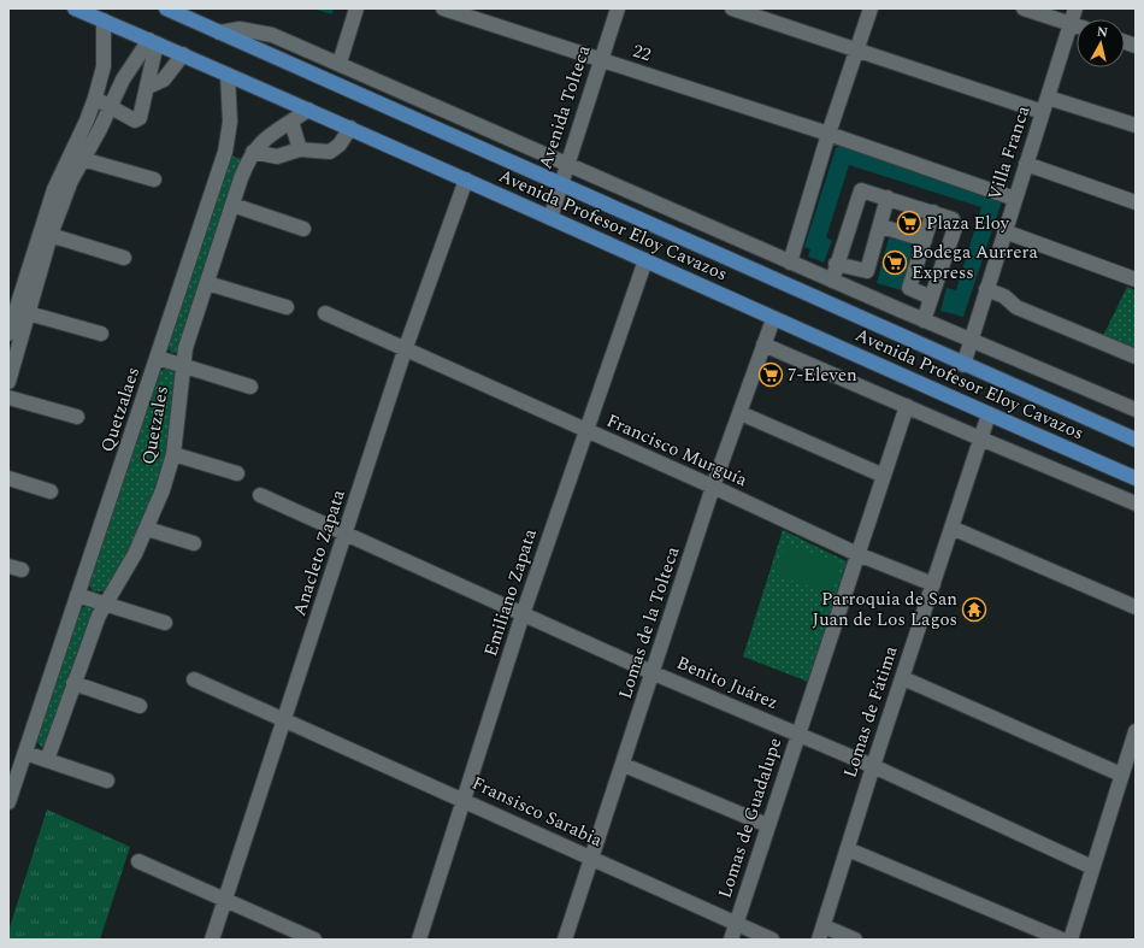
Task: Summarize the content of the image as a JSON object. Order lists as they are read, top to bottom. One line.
{"streets":{"main road":["Avenida Profesor Eloy Cavazos"],"street":["22","Avenida Tolteca","Villa Franca","Quetzalaes","Quetzales","Francisco Murguía","Anacleto Zapata","Emiliano Zapata","Lomas de la Tolteca","Benito Juárez","Lomas de Fátima","Fransisco Sarabia","Lomas de Guadalupe"]},"crossings":[["22","Avenida Tolteca"],["22","Villa Franca"],["Avenida Tolteca","Avenida Profesor Eloy Cavazos"],["Villa Franca","Avenida Profesor Eloy Cavazos"],["Avenida Profesor Eloy Cavazos","Quetzalaes"],["Avenida Profesor Eloy Cavazos","Quetzales"],["Avenida Profesor Eloy Cavazos","Anacleto Zapata"],["Avenida Profesor Eloy Cavazos","Emiliano Zapata"],["Avenida Profesor Eloy Cavazos","Lomas de la Tolteca"],["Avenida Profesor Eloy Cavazos","Lomas de Fátima"],["Francisco Murguía","Anacleto Zapata"],["Francisco Murguía","Emiliano Zapata"],["Francisco Murguía","Lomas de la Tolteca"],["Francisco Murguía","Lomas de Fátima"],["Francisco Murguía","Lomas de Guadalupe"],["Anacleto Zapata","Benito Juárez"],["Anacleto Zapata","Fransisco Sarabia"],["Emiliano Zapata","Benito Juárez"],["Emiliano Zapata","Fransisco Sarabia"],["Lomas de la Tolteca","Benito Juárez"],["Lomas de la Tolteca","Fransisco Sarabia"],["Benito Juárez","Lomas de Fátima"],["Benito Juárez","Lomas de Guadalupe"],["Fransisco Sarabia","Lomas de Guadalupe"]],"places":{"supermarket":["Plaza Eloy","Bodega Aurrera Express","7-Eleven"],"temple":["Parroquia de San Juan de Los Lagos"]},"north":"top"}
